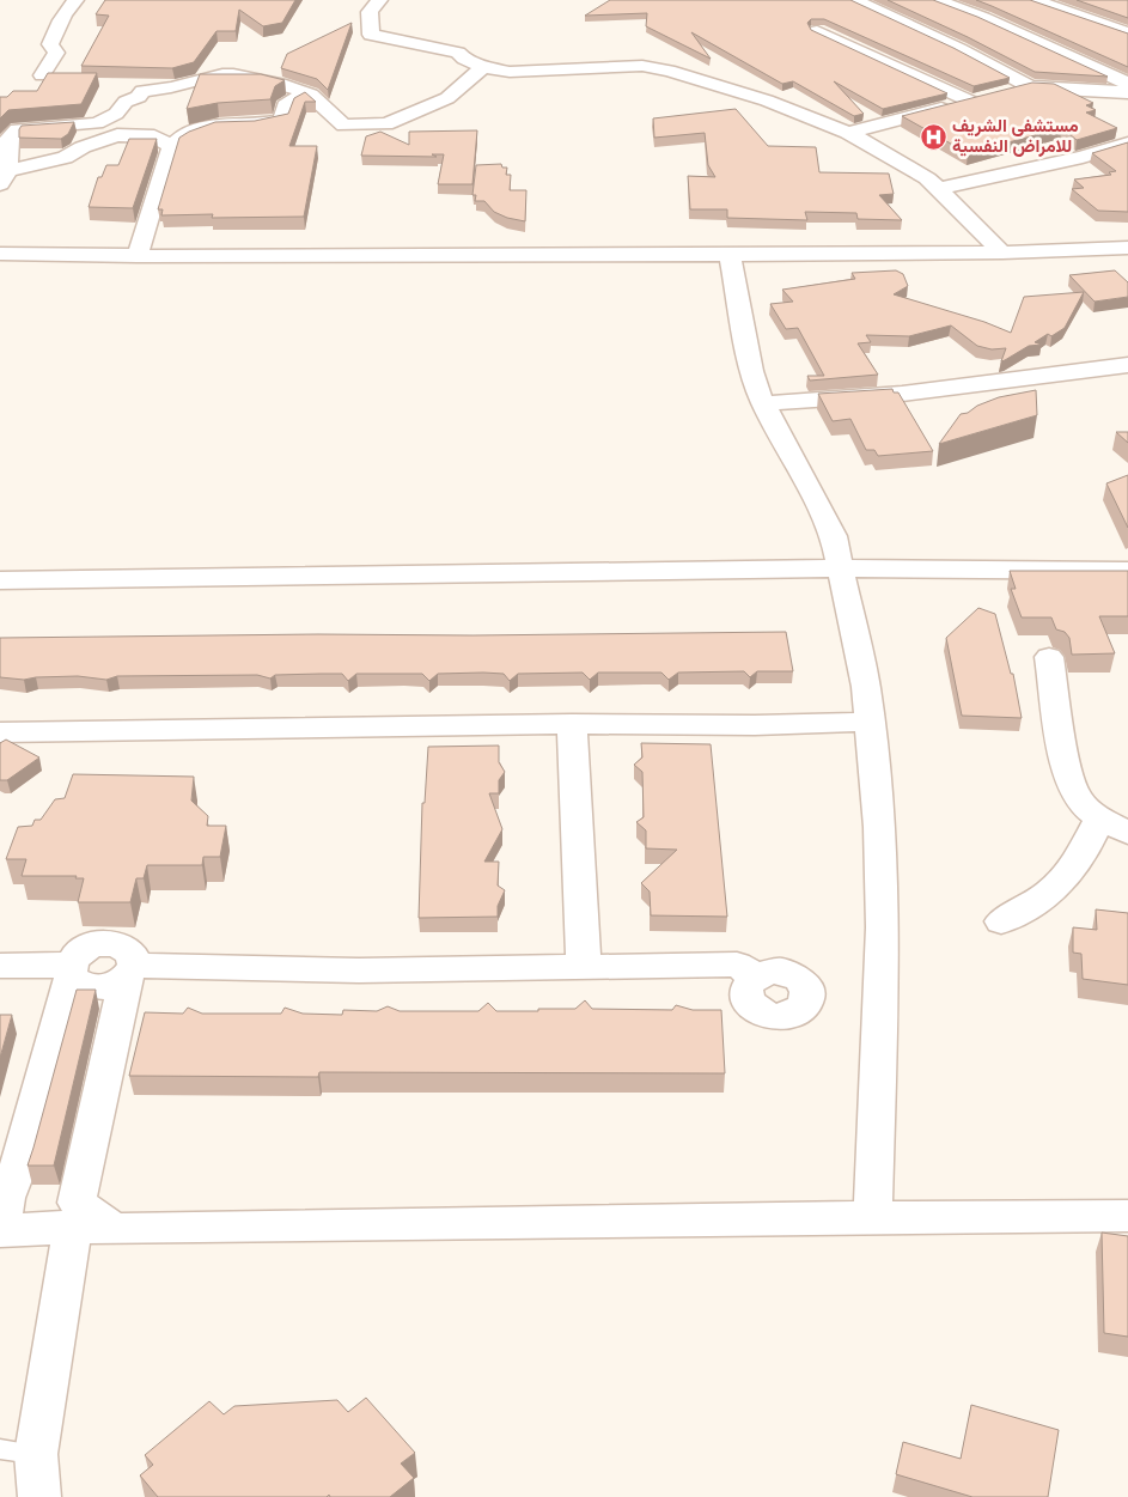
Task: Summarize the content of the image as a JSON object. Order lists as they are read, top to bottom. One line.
{"places":{"hospital":["مستشفى الشريف للامراض النفسية"]}}
